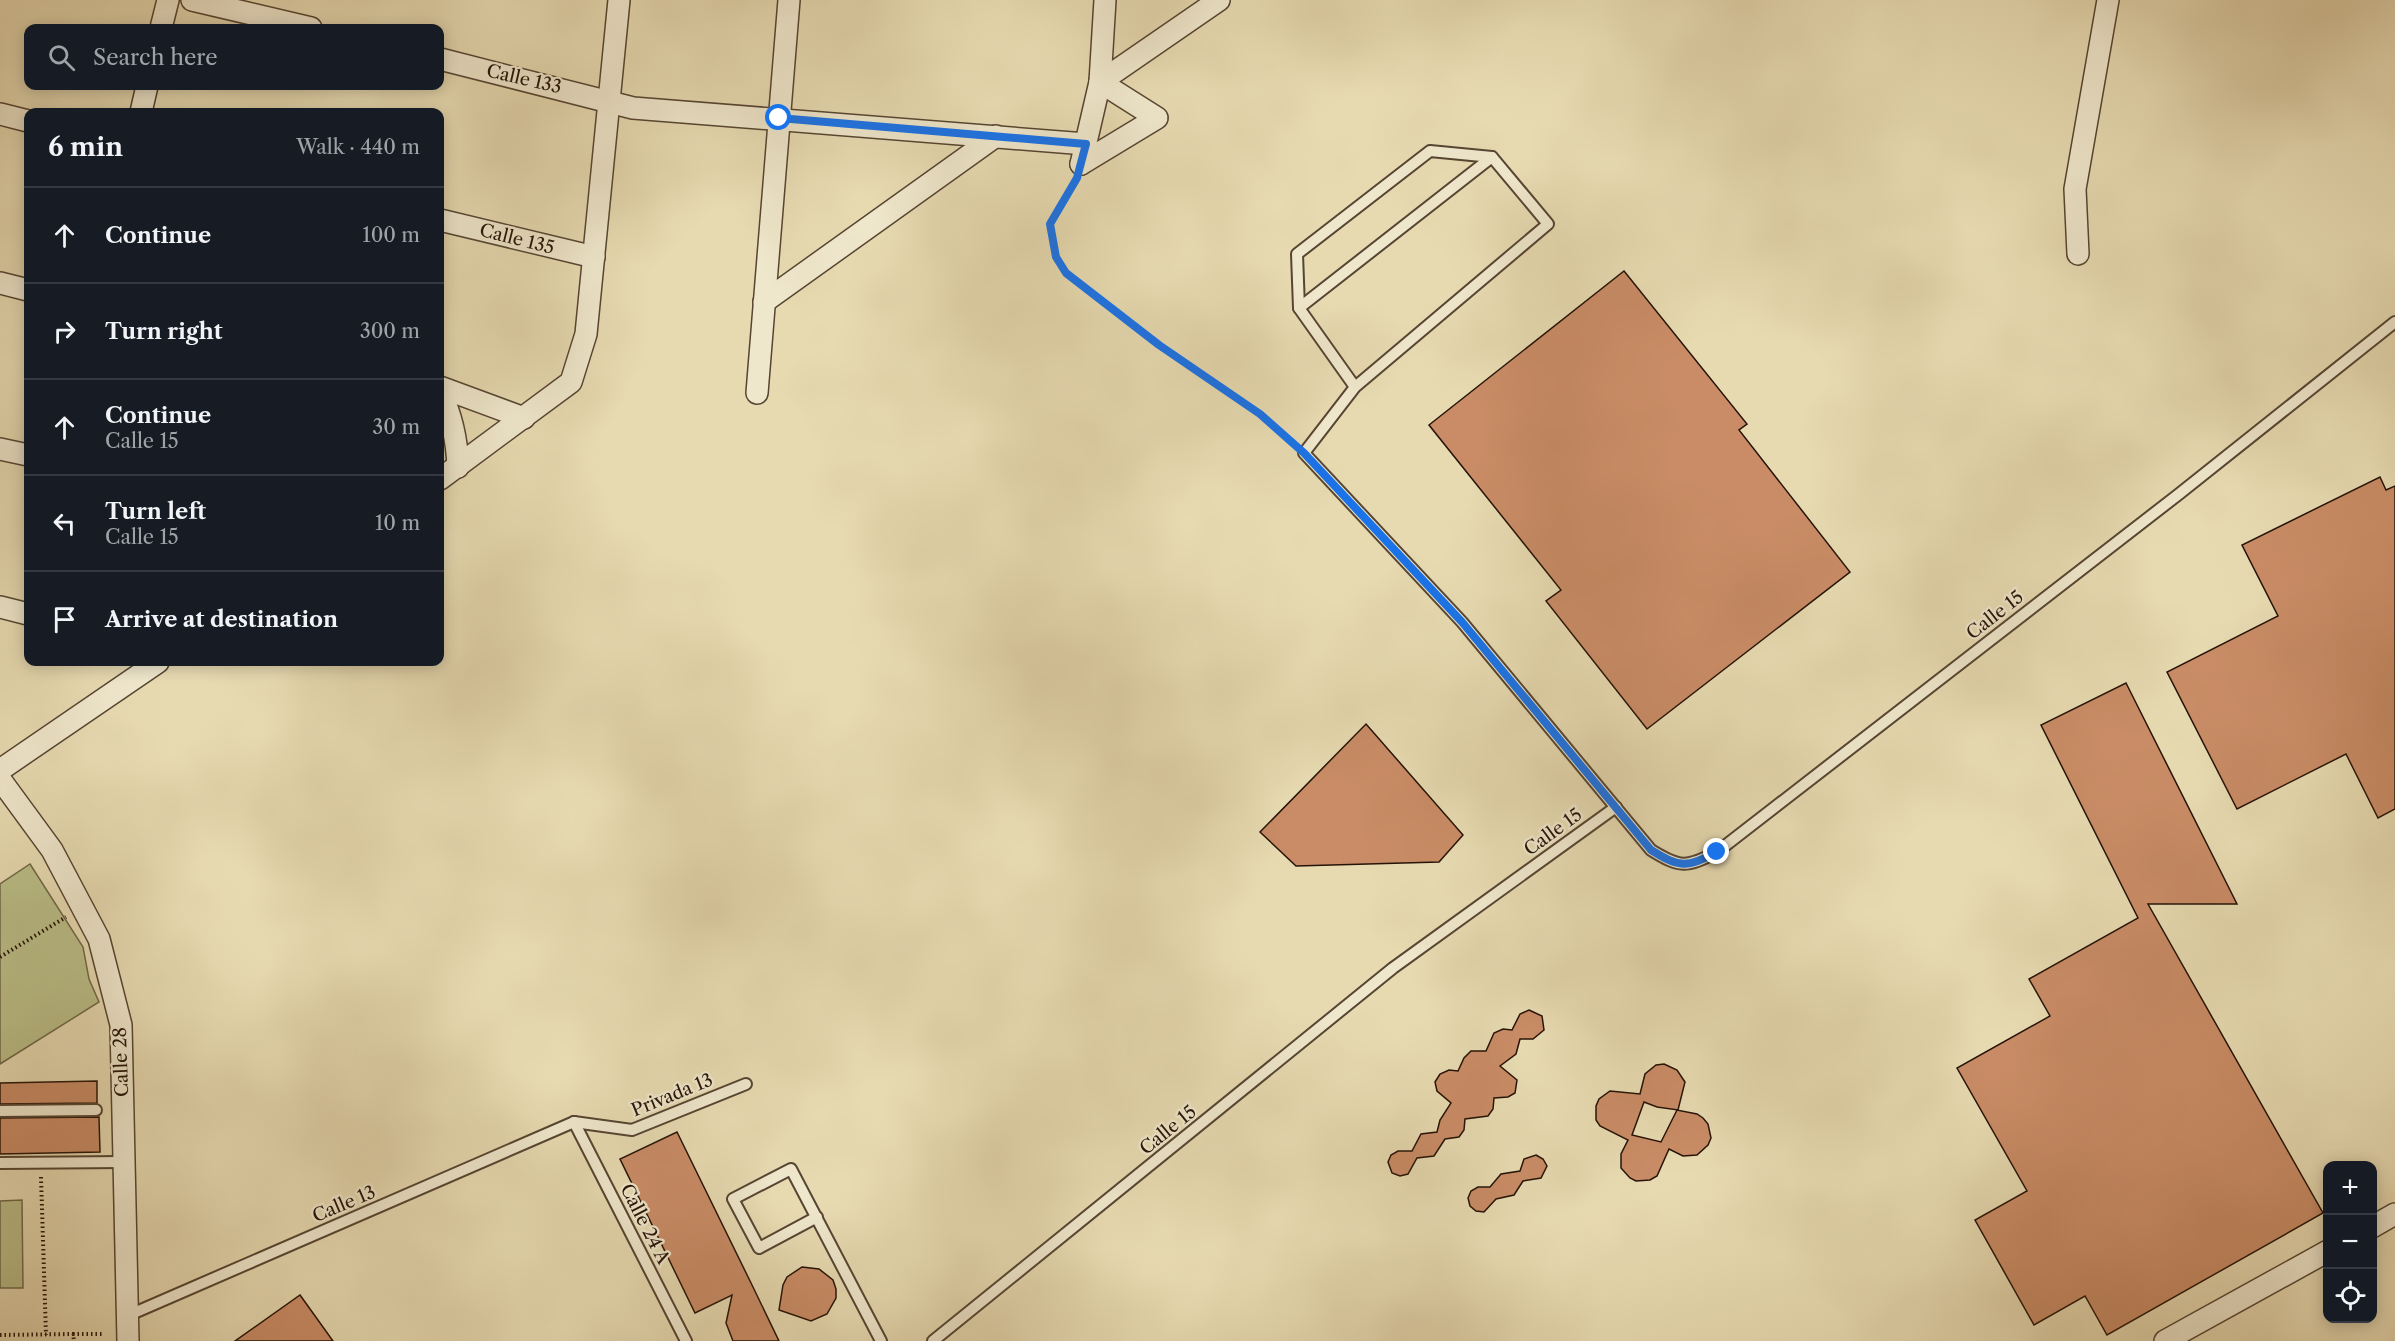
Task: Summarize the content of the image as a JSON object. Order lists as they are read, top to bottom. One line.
{"streets":{"street":["Calle 133","Calle 135","Calle 28"],"lane":["Calle 15","Privada 13","Calle 13","Calle 24 A"]},"crossings":[["Calle 28","Calle 13"],["Privada 13","Calle 13"],["Privada 13","Calle 24 A"],["Calle 13","Calle 24 A"]],"page":{"search":"Search here","heading":["6 min","Walk · 440 m"],"list":[["Continue","100 m"],["Turn right","300 m"],["Continue","Calle 15","30 m"],["Turn left","Calle 15","10 m"],"Arrive at destination"],"map_buttons":["+","−"]}}
